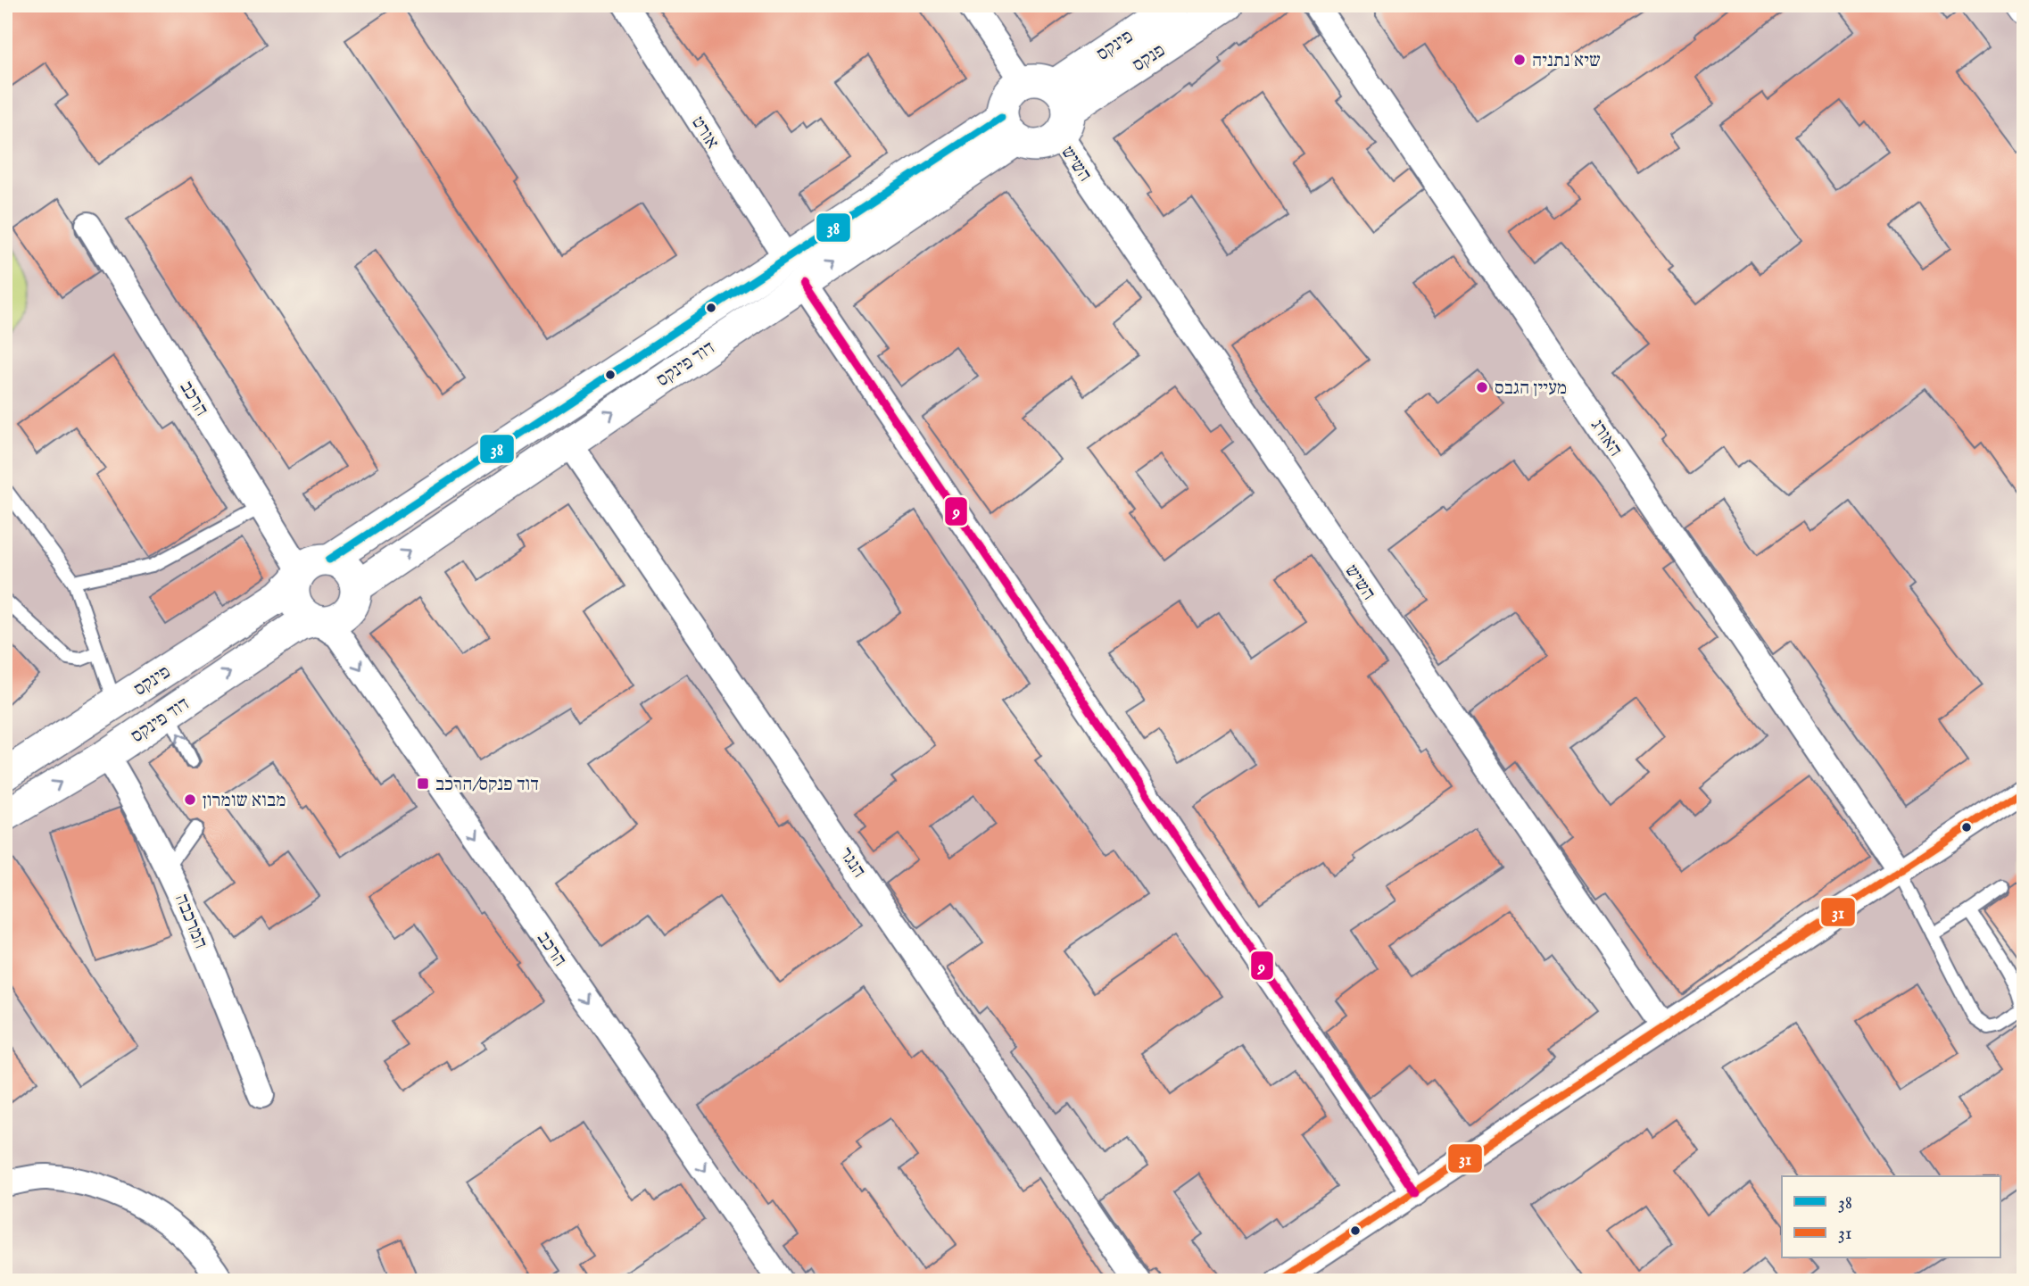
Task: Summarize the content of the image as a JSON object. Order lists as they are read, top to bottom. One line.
{"streets":{"street":["פינקס","פנקס","אורט","השיש","דוד פינקס","הרכב","האורג","הנגר","המרכבה"]},"crossings":[["פינקס","פנקס"],["פינקס","אורט"],["פינקס","השיש"],["פינקס","דוד פינקס"],["פינקס","הרכב"],["פנקס","השיש"],["אורט","דוד פינקס"],["דוד פינקס","הרכב"],["דוד פינקס","הנגר"],["דוד פינקס","המרכבה"]],"one_way":["דוד פינקס","הרכב"],"places":{"other":["שיא נתניה","מעיין הגבס","מבוא שומרון"],"transit":["דוד פנקס/הרכב"]},"lines":["transit line 38","transit line 9","transit line 31"],"legend":["38","31"]}
